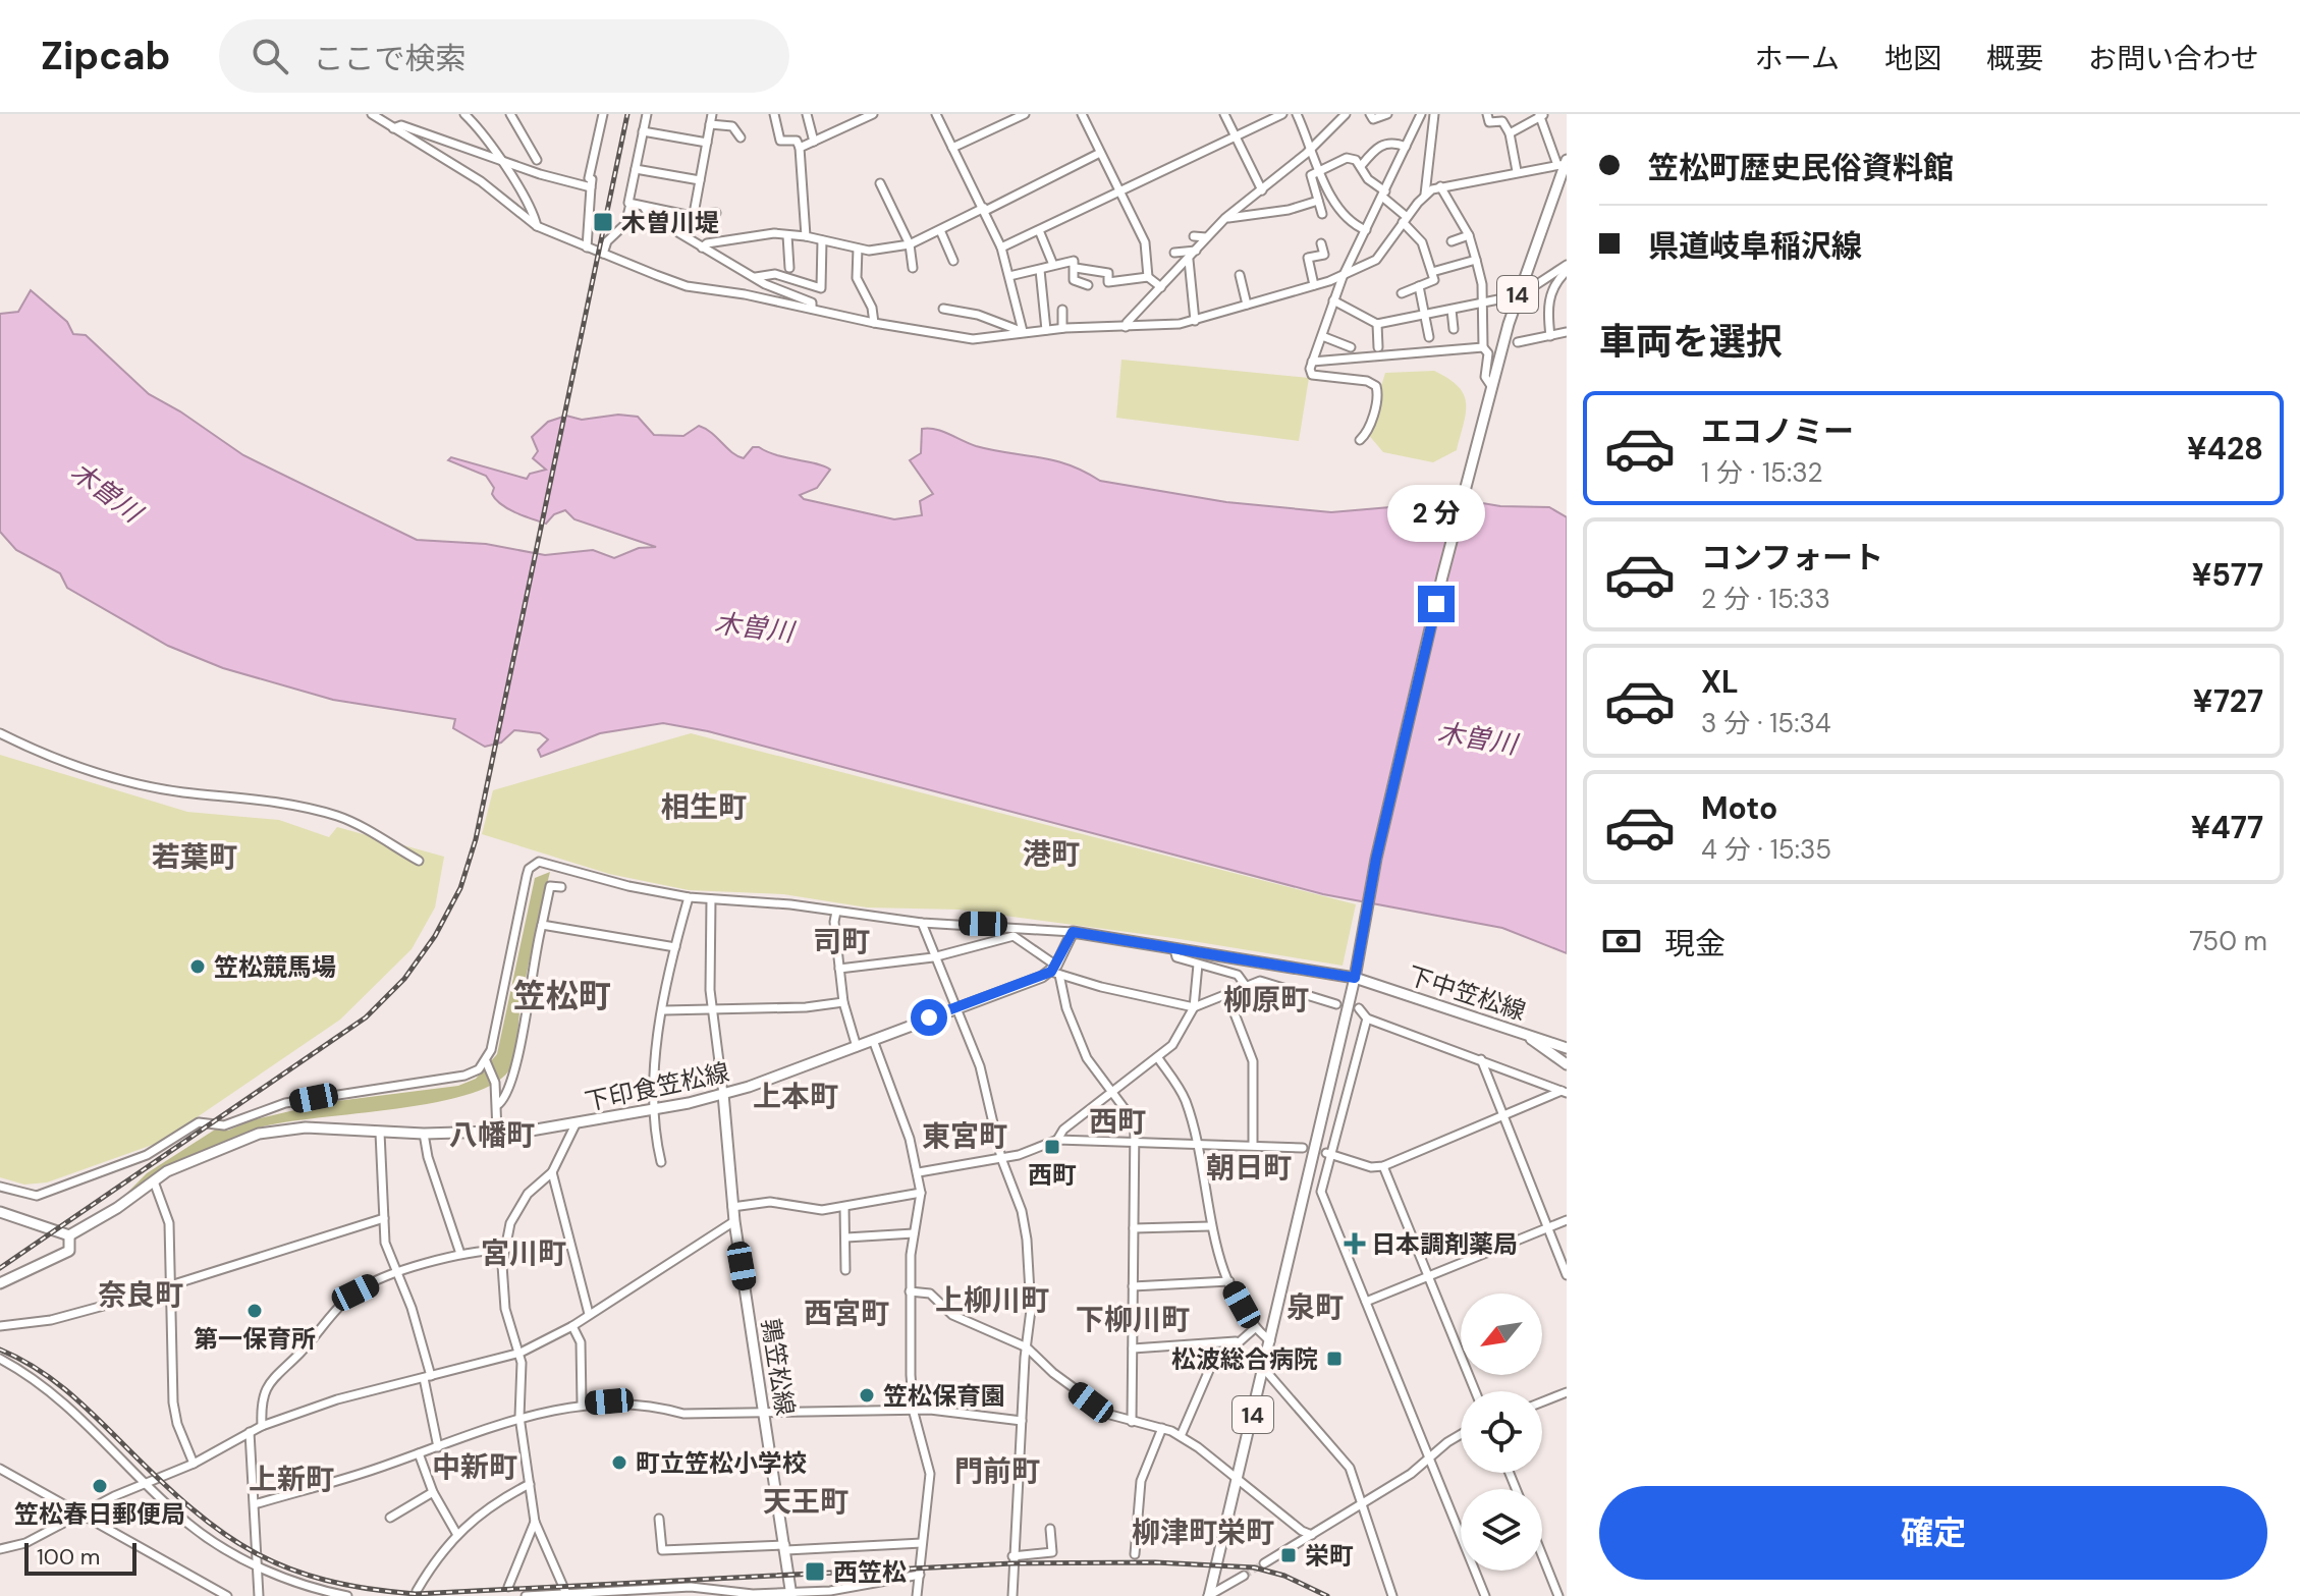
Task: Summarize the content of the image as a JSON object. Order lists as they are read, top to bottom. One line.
{"streets":{"main road":["14","下中笠松線","下印食笠松線","鶉笠松線"]},"crossings":[["14","下中笠松線"],["下印食笠松線","鶉笠松線"]],"districts":["相生町","港町","若葉町","司町","笠松町","柳原町","上本町","西町","八幡町","東宮町","朝日町","宮川町","奈良町","上柳川町","泉町","西宮町","下柳川町","中新町","門前町","上新町","天王町","柳津町栄町"],"water":["木曽川"],"places":{"transit":["木曽川堤","西町","松波総合病院","栄町","西笠松"],"other":["笠松競馬場","第一保育所","笠松保育園","町立笠松小学校","笠松春日郵便局"],"health":["日本調剤薬局"]},"scale_bar":"100 m","north":"bottom left","page":{"header":"Zipcab","search":"ここで検索","nav":["ホーム","地図","概要","お問い合わせ"],"banner":["笠松町歴史民俗資料館","県道岐阜稲沢線"],"heading":"車両を選択","list":[{"name":"エコノミー","note":"1 分 · 15:32","value":"¥428"},{"name":"コンフォート","note":"2 分 · 15:33","value":"¥577"},{"name":"XL","note":"3 分 · 15:34","value":"¥727"},{"name":"Moto","note":"4 分 · 15:35","value":"¥477"}],"bubble":"2 分","pay":["現金","750 m"],"buttons":"確定","scale":"100 m"}}
